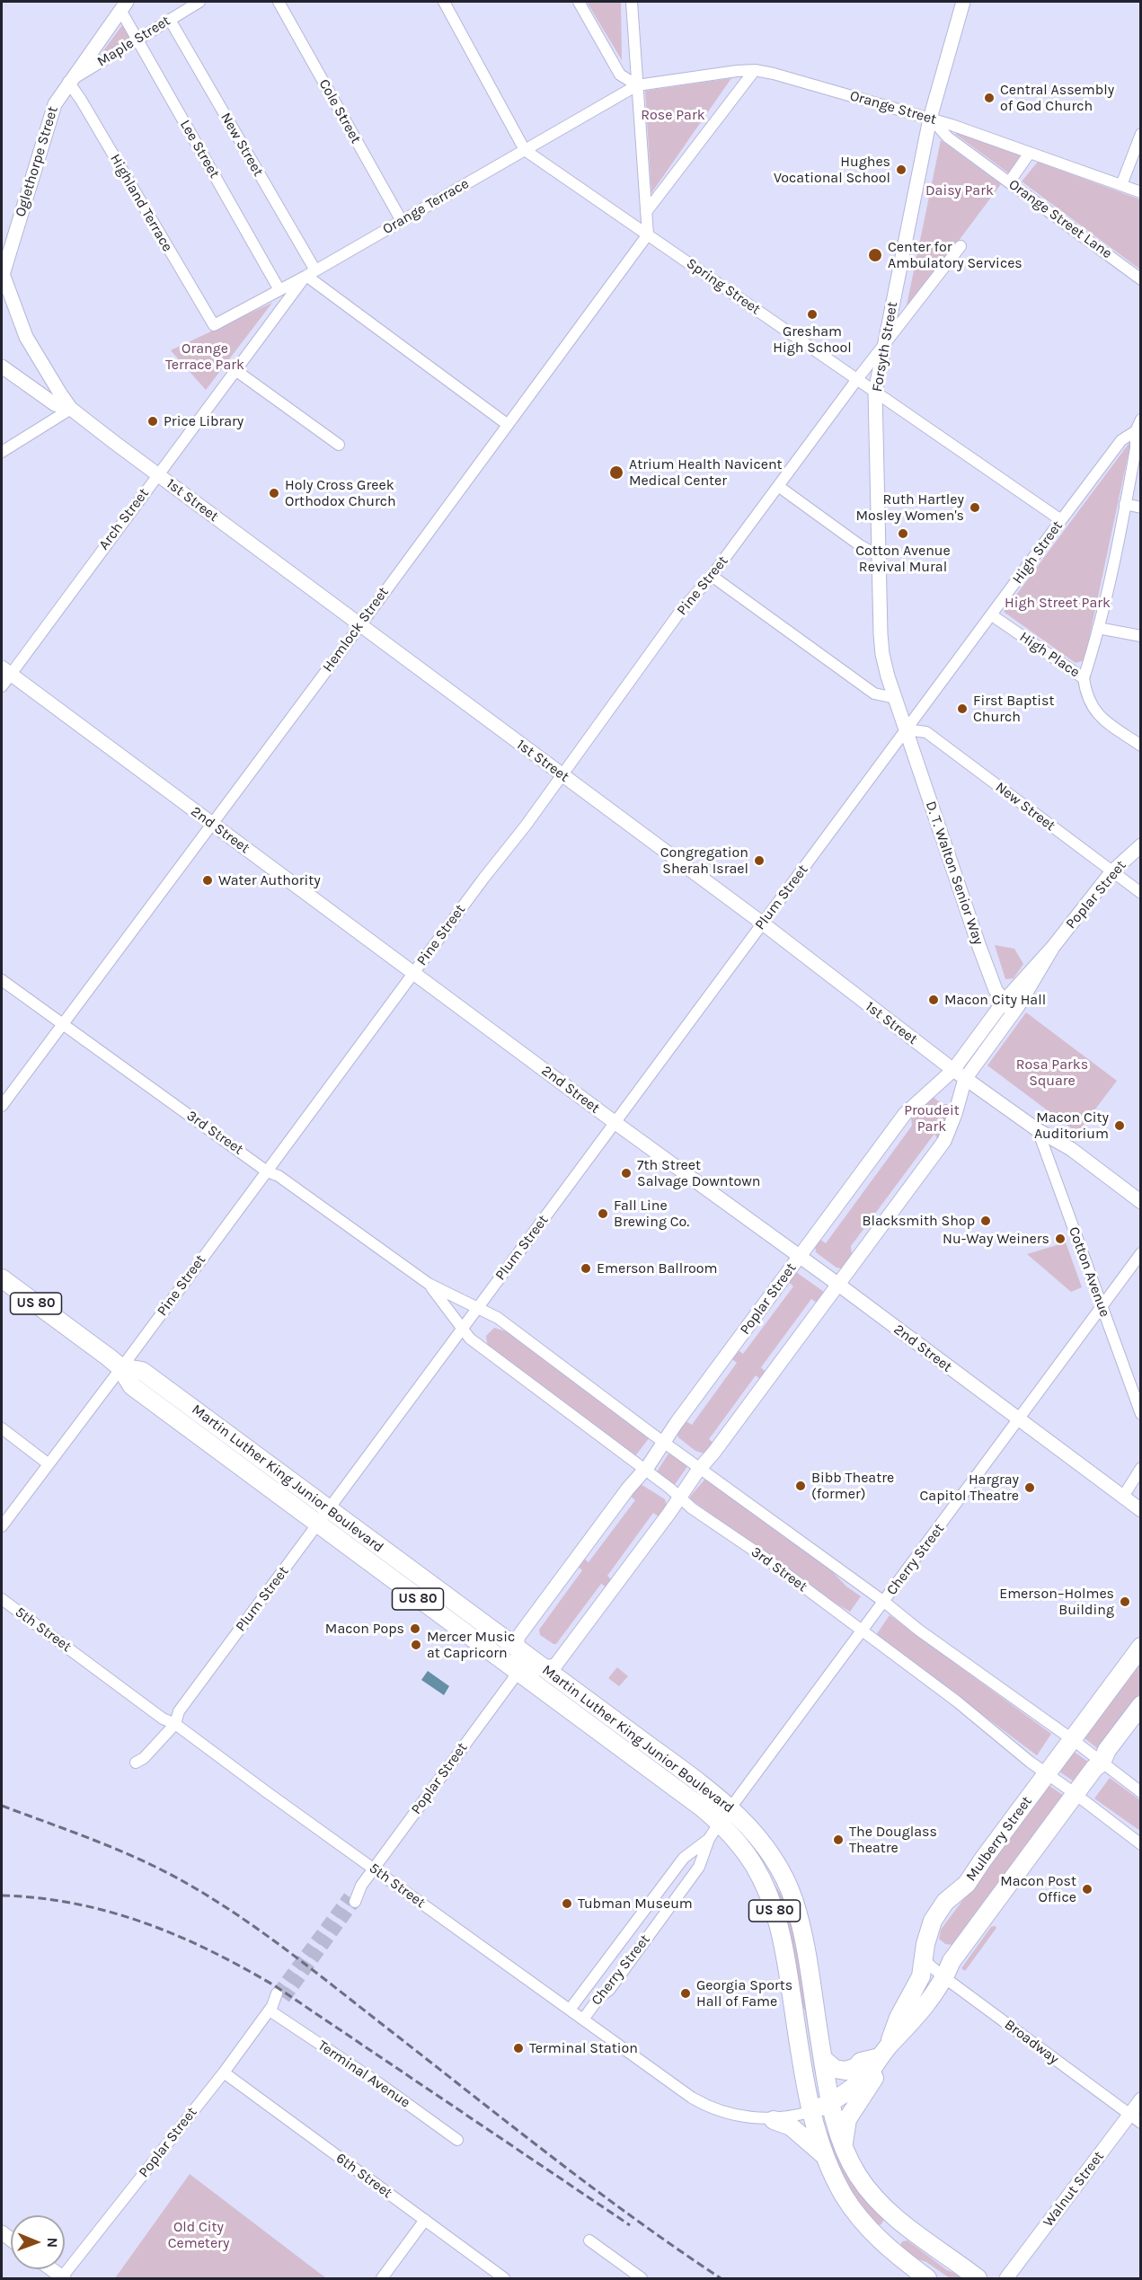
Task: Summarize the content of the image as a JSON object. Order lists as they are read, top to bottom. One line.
{"streets":{"main road":["US 80","Martin Luther King Junior Boulevard","Mulberry Street"],"street":["Maple Street","Orange Street","Cole Street","New Street","Lee Street","Oglethorpe Street","Highland Terrace","Orange Terrace","Orange Street Lane","Spring Street","Forsyth Street","1st Street","Arch Street","High Street","Pine Street","Hemlock Street","High Place","2nd Street","D. T. Walton Senior Way","Poplar Street","Plum Street","3rd Street","Cotton Avenue","Cherry Street","5th Street","Broadway","Terminal Avenue","6th Street","Walnut Street"]},"crossings":[["Maple Street","New Street"],["Maple Street","Lee Street"],["Maple Street","Oglethorpe Street"],["Maple Street","Highland Terrace"],["Orange Street","Orange Terrace"],["Orange Street","Orange Street Lane"],["Orange Street","Forsyth Street"],["Cole Street","Orange Terrace"],["New Street","Orange Terrace"],["New Street","Forsyth Street"],["New Street","Arch Street"],["New Street","High Street"],["New Street","Hemlock Street"],["New Street","D. T. Walton Senior Way"],["New Street","Poplar Street"],["New Street","Plum Street"],["Lee Street","Oglethorpe Street"],["Lee Street","Orange Terrace"],["Oglethorpe Street","Highland Terrace"],["Oglethorpe Street","1st Street"],["Highland Terrace","Orange Terrace"],["Orange Terrace","Spring Street"],["Orange Terrace","Arch Street"],["Orange Street Lane","Forsyth Street"],["Spring Street","Forsyth Street"],["Spring Street","High Street"],["Spring Street","Pine Street"],["Spring Street","Hemlock Street"],["Forsyth Street","High Street"],["Forsyth Street","Pine Street"],["Forsyth Street","D. T. Walton Senior Way"],["Forsyth Street","Plum Street"],["1st Street","Arch Street"],["1st Street","Pine Street"],["1st Street","Hemlock Street"],["1st Street","Poplar Street"],["1st Street","Plum Street"],["1st Street","Cotton Avenue"],["Arch Street","2nd Street"],["High Street","High Place"],["High Street","D. T. Walton Senior Way"],["High Street","Plum Street"],["Pine Street","2nd Street"],["Pine Street","3rd Street"],["Pine Street","Martin Luther King Junior Boulevard"],["Hemlock Street","2nd Street"],["Hemlock Street","3rd Street"],["2nd Street","Poplar Street"],["2nd Street","Plum Street"],["2nd Street","Cherry Street"],["D. T. Walton Senior Way","Poplar Street"],["D. T. Walton Senior Way","Plum Street"],["Poplar Street","3rd Street"],["Poplar Street","Martin Luther King Junior Boulevard"],["Poplar Street","5th Street"],["Poplar Street","Terminal Avenue"],["Poplar Street","6th Street"],["Plum Street","3rd Street"],["Plum Street","Martin Luther King Junior Boulevard"],["Plum Street","5th Street"],["3rd Street","Cherry Street"],["3rd Street","Mulberry Street"],["Cotton Avenue","Cherry Street"],["Martin Luther King Junior Boulevard","Cherry Street"],["Martin Luther King Junior Boulevard","5th Street"],["Martin Luther King Junior Boulevard","Mulberry Street"],["Cherry Street","5th Street"],["5th Street","Mulberry Street"],["Mulberry Street","Broadway"],["Broadway","Walnut Street"]],"parks":["Rose Park","Daisy Park","Orange Terrace Park","High Street Park","Rosa Parks Square","Proudeit Park","Old City Cemetery"],"places":["Central Assembly of God Church","Hughes Vocational School","Center for Ambulatory Services","Gresham High School","Price Library","Atrium Health Navicent Medical Center","Holy Cross Greek Orthodox Church","Ruth Hartley Mosley Women's","Cotton Avenue Revival Mural","First Baptist Church","Congregation Sherah Israel","Water Authority","Macon City Hall","Macon City Auditorium","7th Street Salvage Downtown","Fall Line Brewing Co.","Blacksmith Shop","Nu-Way Weiners","Emerson Ballroom","Bibb Theatre (former)","Hargray Capitol Theatre","Emerson–Holmes Building","Macon Pops","Mercer Music at Capricorn","The Douglass Theatre","Macon Post Office","Tubman Museum","Georgia Sports Hall of Fame","Terminal Station"],"north":"right"}
